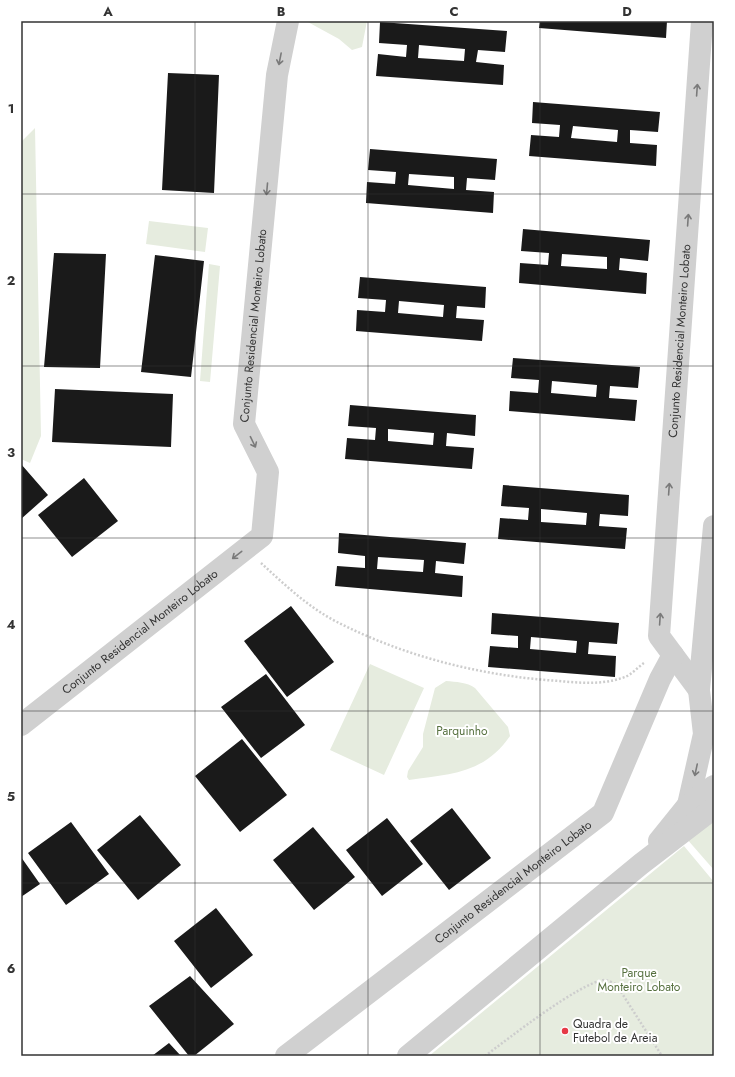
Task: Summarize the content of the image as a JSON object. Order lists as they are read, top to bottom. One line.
{"streets":{"street":["Conjunto Residencial Monteiro Lobato"]},"parks":["Parquinho","Parque Monteiro Lobato"],"places":["Quadra de Futebol de Areia"],"grid":{"columns":["A","B","C","D"],"rows":["1","2","3","4","5","6"]}}
